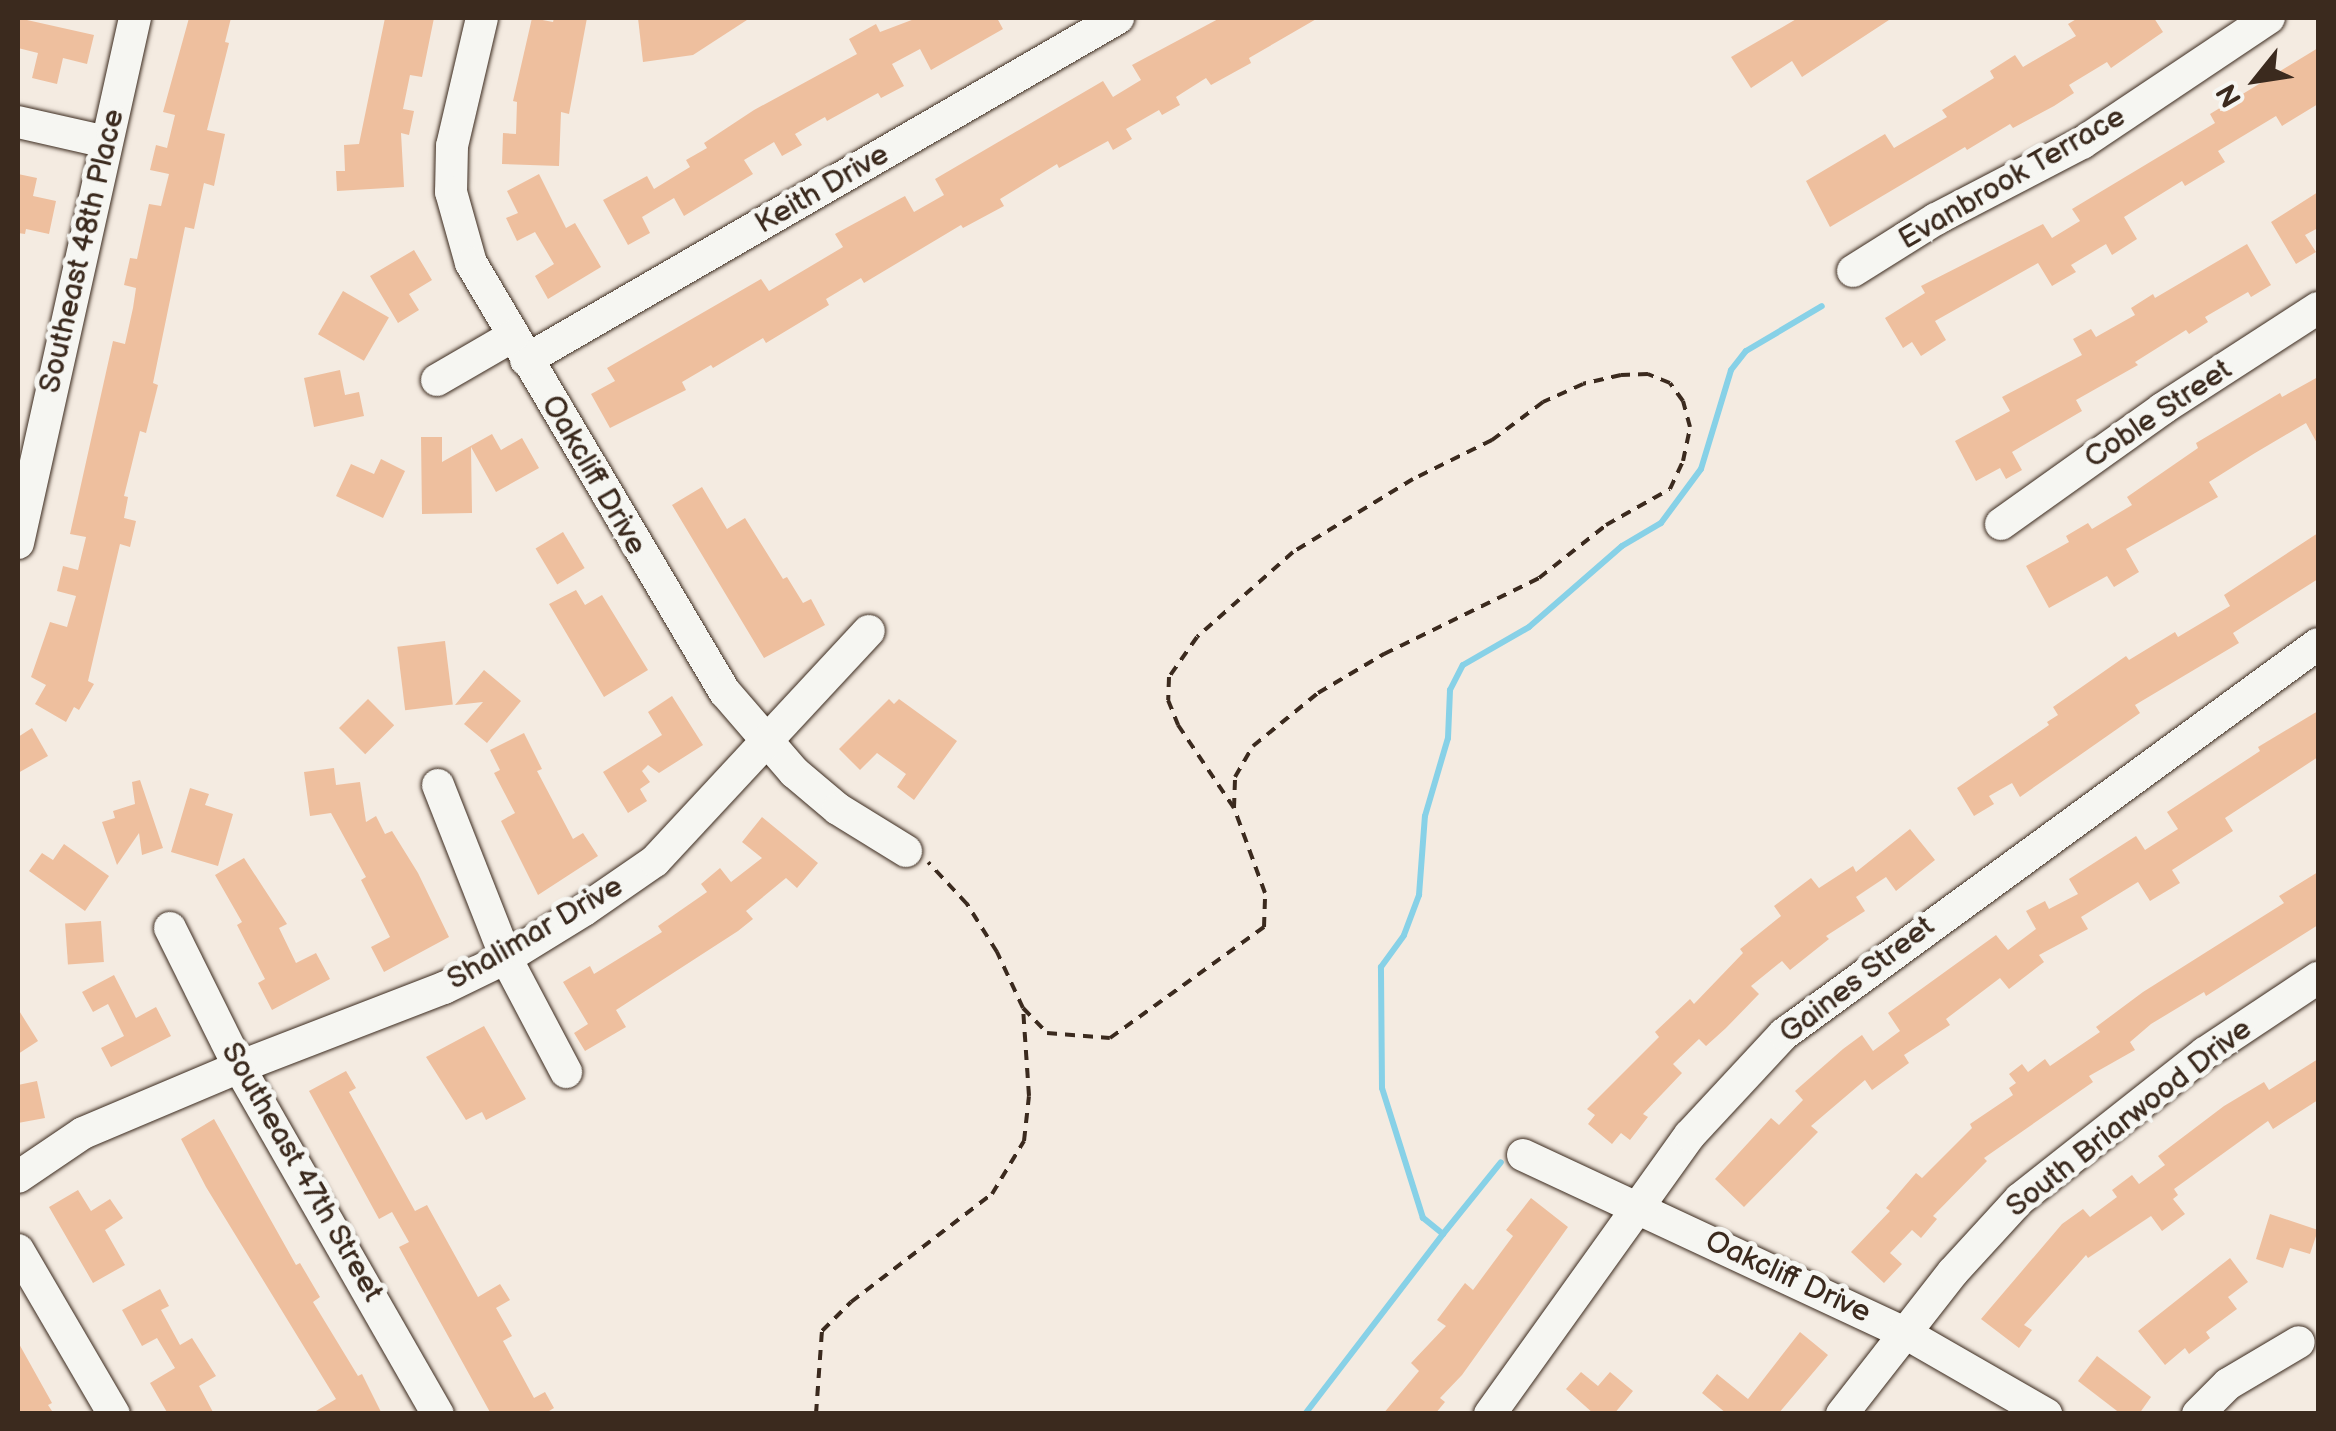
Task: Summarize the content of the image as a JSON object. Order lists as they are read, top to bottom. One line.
{"streets":{"street":["Evanbrook Terrace","Keith Drive","Southeast 48th Place","Coble Street","Oakcliff Drive","Shalimar Drive","Gaines Street","South Briarwood Drive","Southeast 47th Street"]},"crossings":[["Keith Drive","Oakcliff Drive"],["Oakcliff Drive","Shalimar Drive"],["Oakcliff Drive","Gaines Street"],["Oakcliff Drive","South Briarwood Drive"],["Shalimar Drive","Southeast 47th Street"]],"north":"bottom left"}
